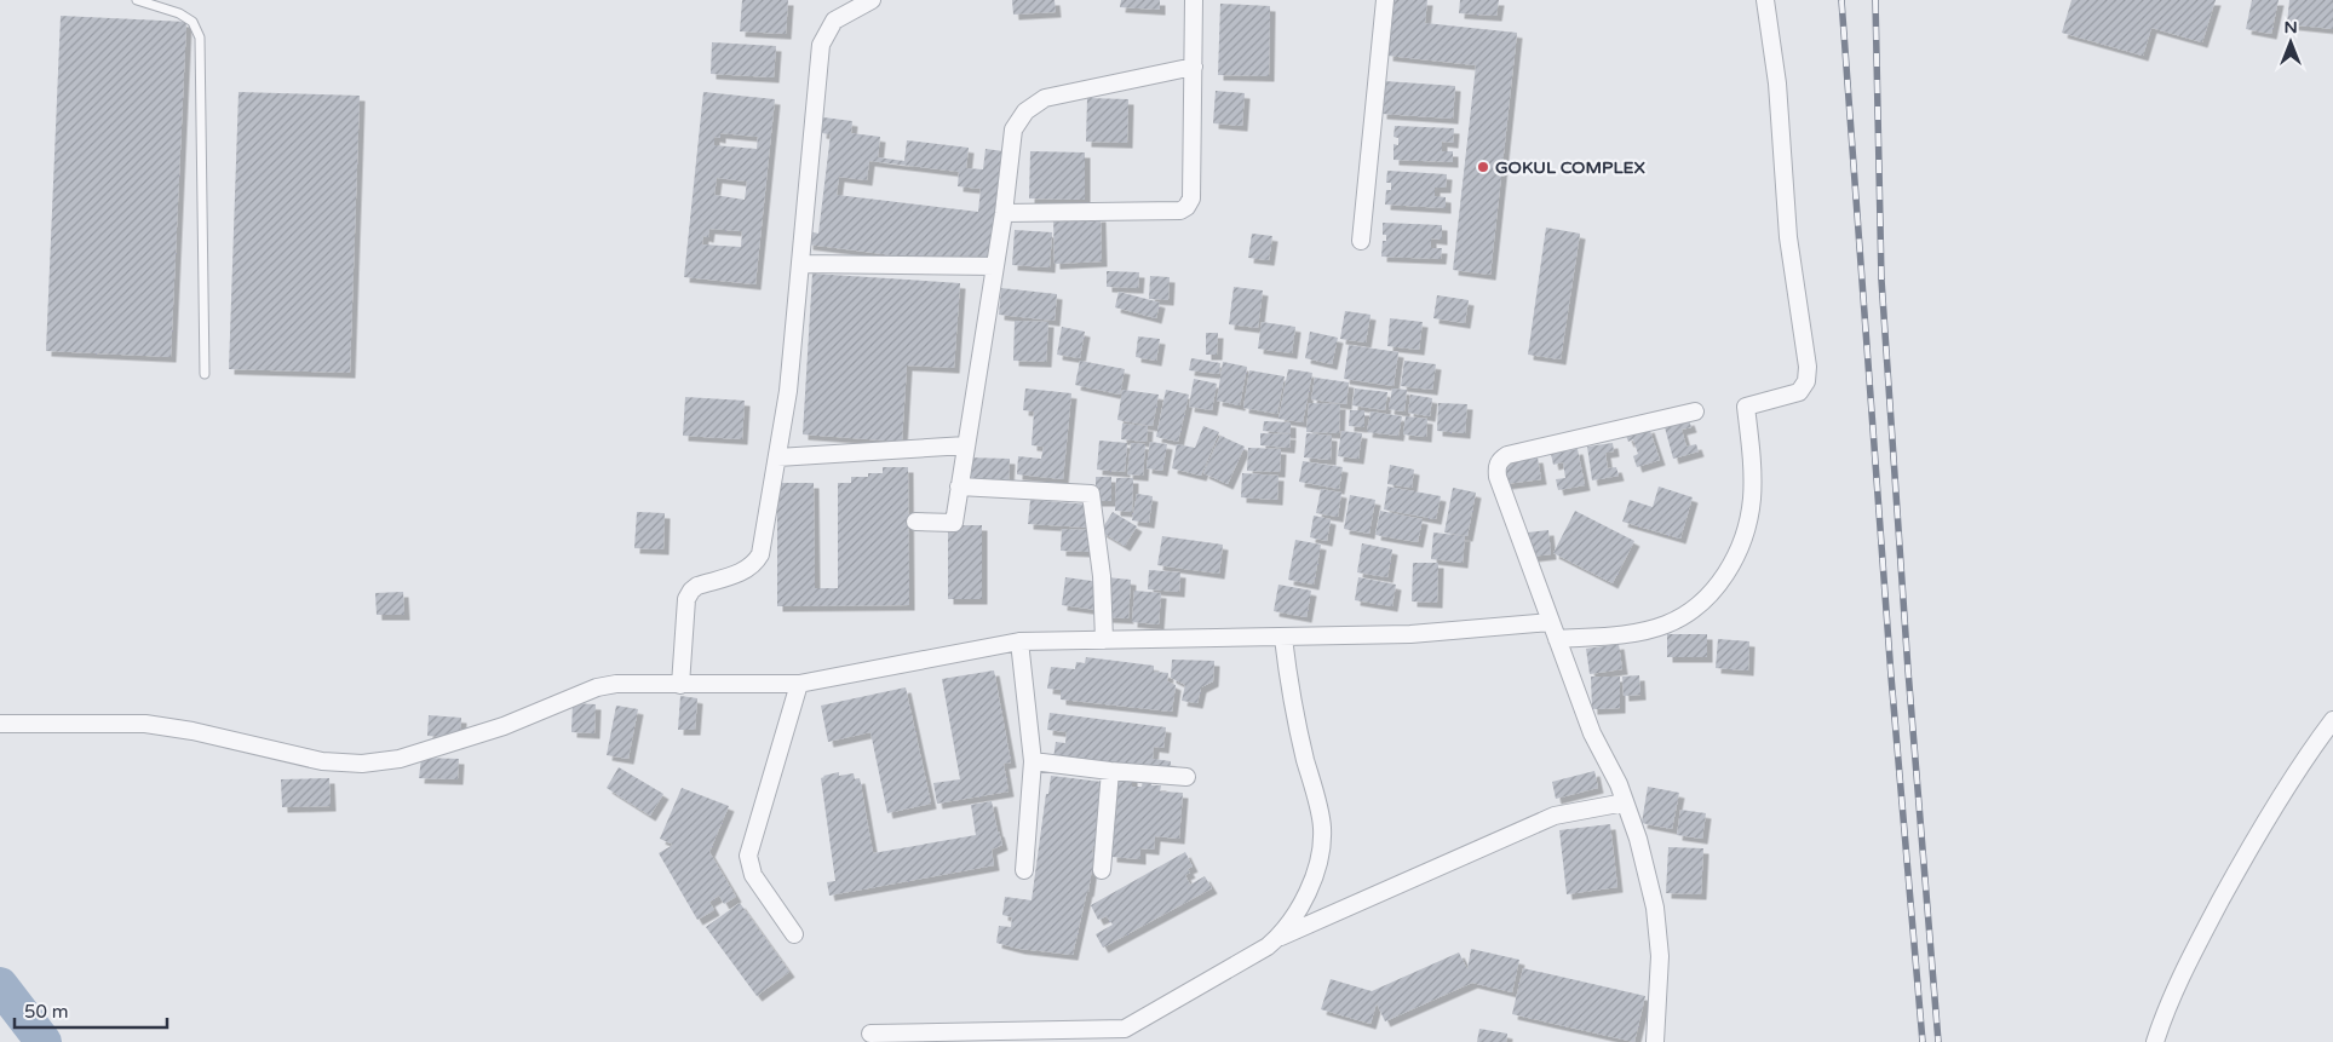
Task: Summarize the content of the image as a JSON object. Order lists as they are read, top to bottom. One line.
{"places":["GOKUL COMPLEX"],"scale_bar":"50 m","north":"top"}
